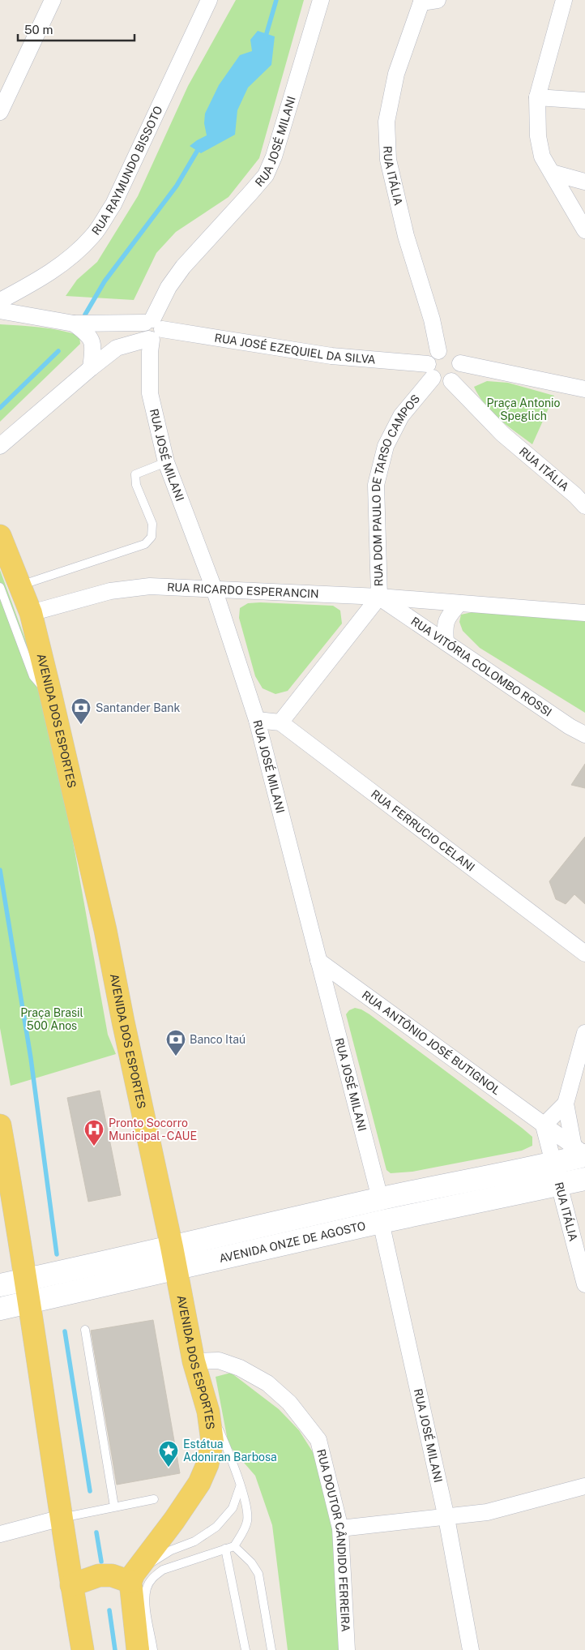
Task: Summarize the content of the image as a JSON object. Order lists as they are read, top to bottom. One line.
{"streets":{"main road":["AVENIDA DOS ESPORTES","AVENIDA ONZE DE AGOSTO"],"street":["RUA JOSÉ MILANI","RUA RAYMUNDO BISSOTO","RUA ITÁLIA","RUA JOSÉ EZEQUIEL DA SILVA","RUA DOM PAULO DE TARSO CAMPOS","RUA RICARDO ESPERANCIN","RUA VITÓRIA COLOMBO ROSSI","RUA FERRUCIO CELANI","RUA ANTÔNIO JOSÉ BUTIGNOL","RUA DOUTOR CÂNDIDO FERREIRA"]},"crossings":[["RUA JOSÉ MILANI","RUA JOSÉ EZEQUIEL DA SILVA"],["RUA JOSÉ MILANI","RUA RICARDO ESPERANCIN"],["RUA JOSÉ MILANI","RUA ANTÔNIO JOSÉ BUTIGNOL"],["RUA JOSÉ MILANI","AVENIDA ONZE DE AGOSTO"],["RUA ITÁLIA","RUA JOSÉ EZEQUIEL DA SILVA"],["RUA ITÁLIA","RUA DOM PAULO DE TARSO CAMPOS"],["RUA ITÁLIA","RUA ANTÔNIO JOSÉ BUTIGNOL"],["RUA ITÁLIA","AVENIDA ONZE DE AGOSTO"],["RUA JOSÉ EZEQUIEL DA SILVA","RUA DOM PAULO DE TARSO CAMPOS"],["RUA DOM PAULO DE TARSO CAMPOS","RUA RICARDO ESPERANCIN"],["RUA DOM PAULO DE TARSO CAMPOS","RUA VITÓRIA COLOMBO ROSSI"],["RUA DOM PAULO DE TARSO CAMPOS","RUA FERRUCIO CELANI"],["RUA RICARDO ESPERANCIN","RUA VITÓRIA COLOMBO ROSSI"],["RUA RICARDO ESPERANCIN","AVENIDA DOS ESPORTES"],["AVENIDA DOS ESPORTES","AVENIDA ONZE DE AGOSTO"],["AVENIDA DOS ESPORTES","RUA DOUTOR CÂNDIDO FERREIRA"],["RUA ANTÔNIO JOSÉ BUTIGNOL","AVENIDA ONZE DE AGOSTO"]],"parks":["Praça Antonio Speglich","Praça Brasil 500 Anos"],"places":{"bank":["Santander Bank","Banco Itaú"],"hospital":["Pronto Socorro Municipal - CAUE"],"place":["Estátua Adoniran Barbosa"]},"scale_bar":"50 m"}
